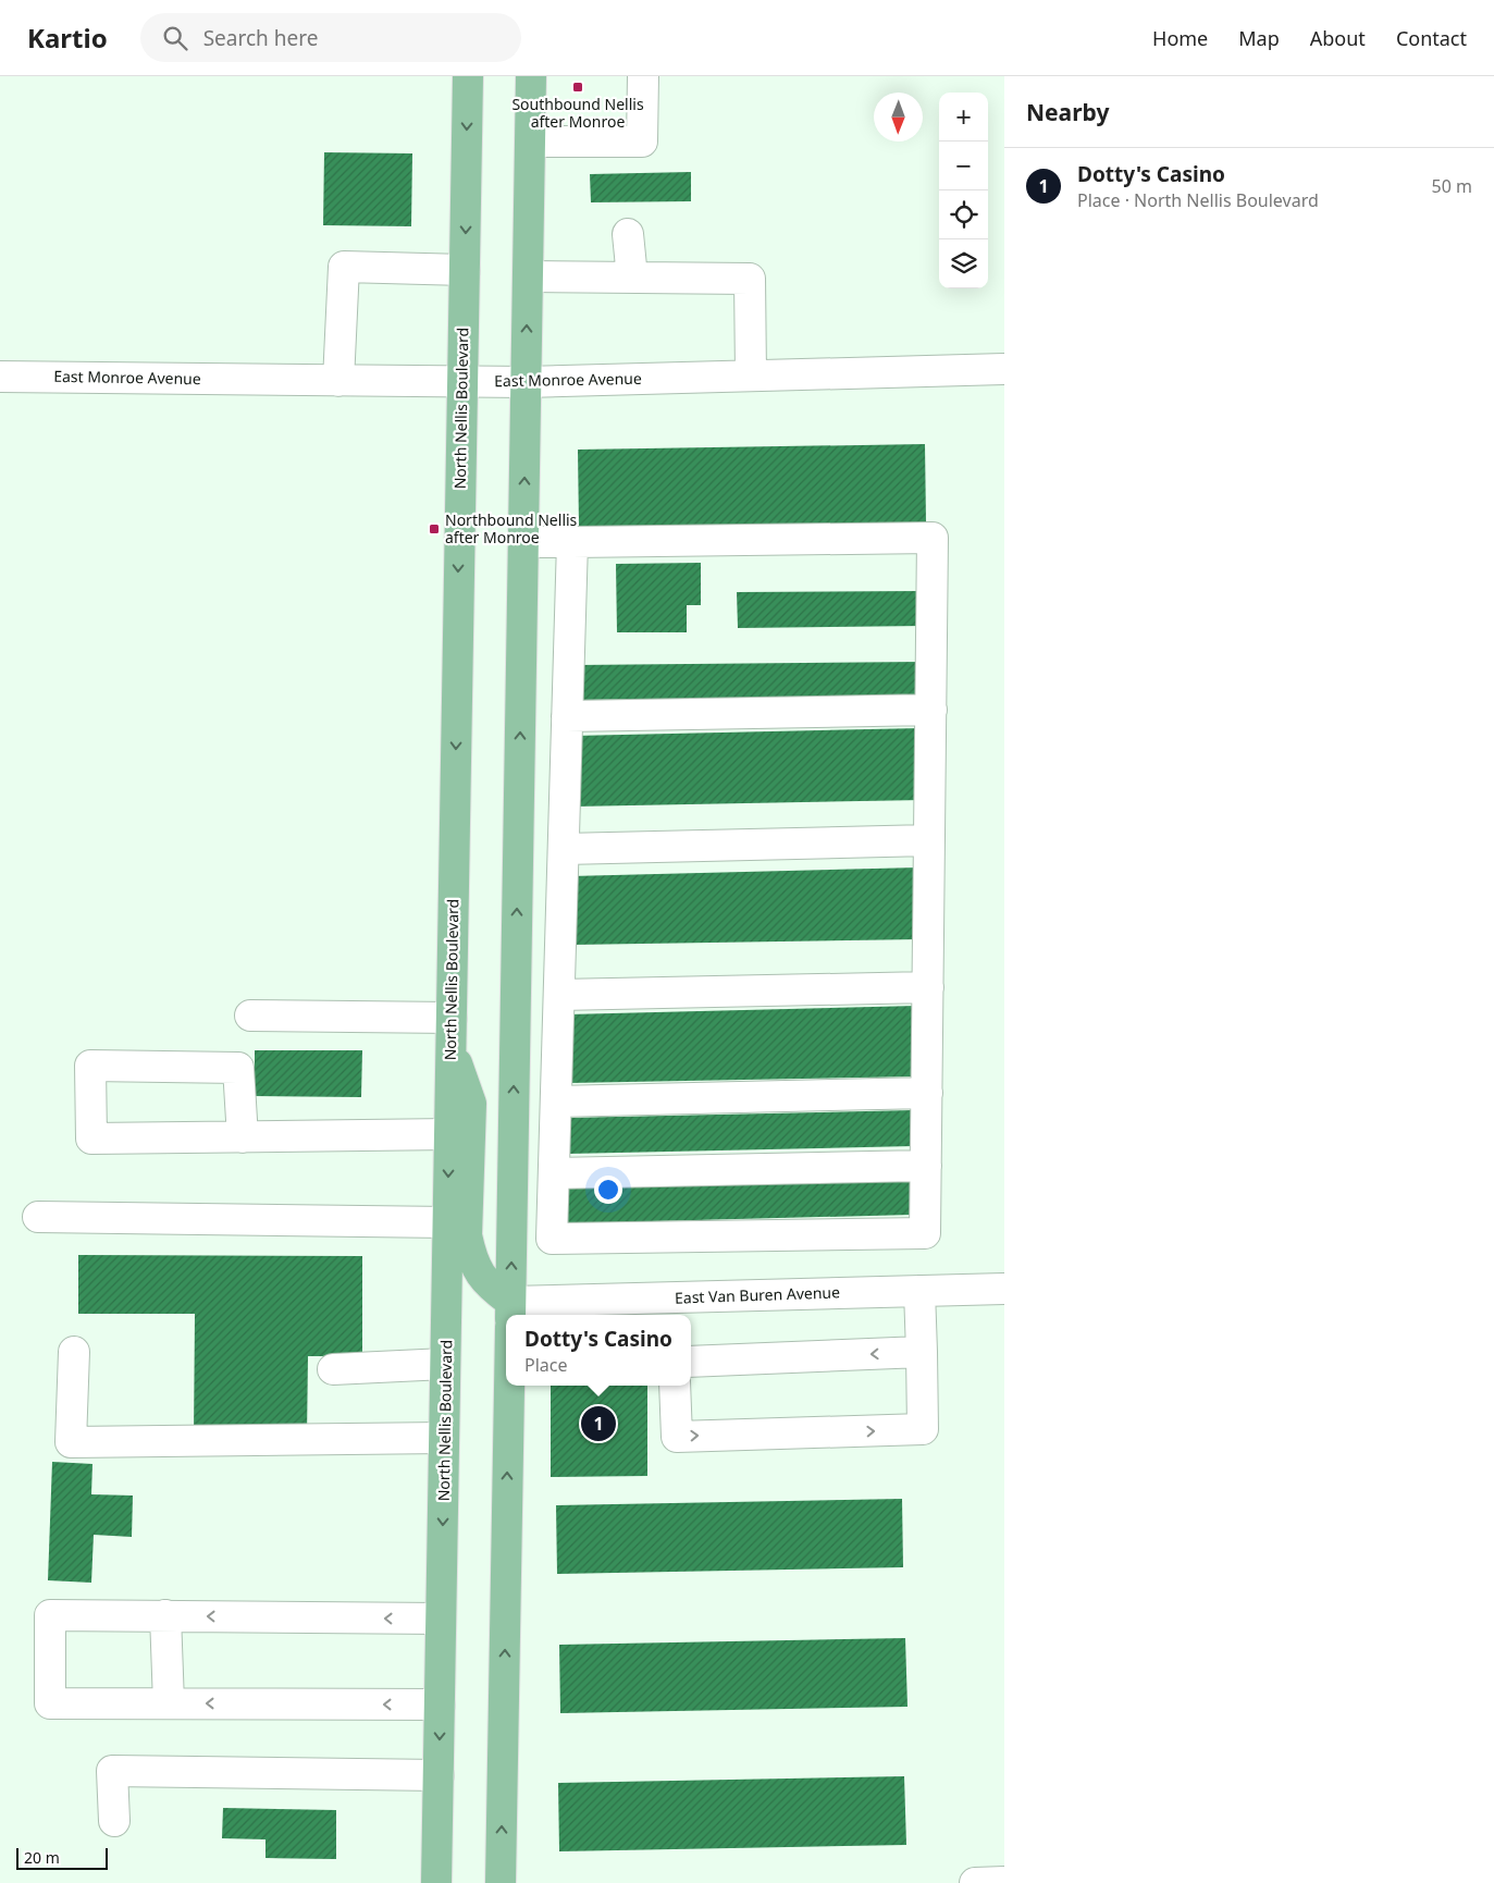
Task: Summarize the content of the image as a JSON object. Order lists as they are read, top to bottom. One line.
{"streets":{"main road":["North Nellis Boulevard"],"street":["East Monroe Avenue","East Van Buren Avenue"]},"crossings":[["East Monroe Avenue","North Nellis Boulevard"]],"places":{"transit":["Southbound Nellis after Monroe","Northbound Nellis after Monroe"]},"scale_bar":"20 m","north":"bottom","page":{"header":"Kartio","search":"Search here","nav":["Home","Map","About","Contact"],"heading":"Nearby","map_buttons":["+","−"],"list":[{"mark":"1","name":"Dotty's Casino","note":"Place · North Nellis Boulevard","value":"50 m"}],"popup":["Dotty's Casino","Place"],"pins":"1","scale":"20 m"}}
